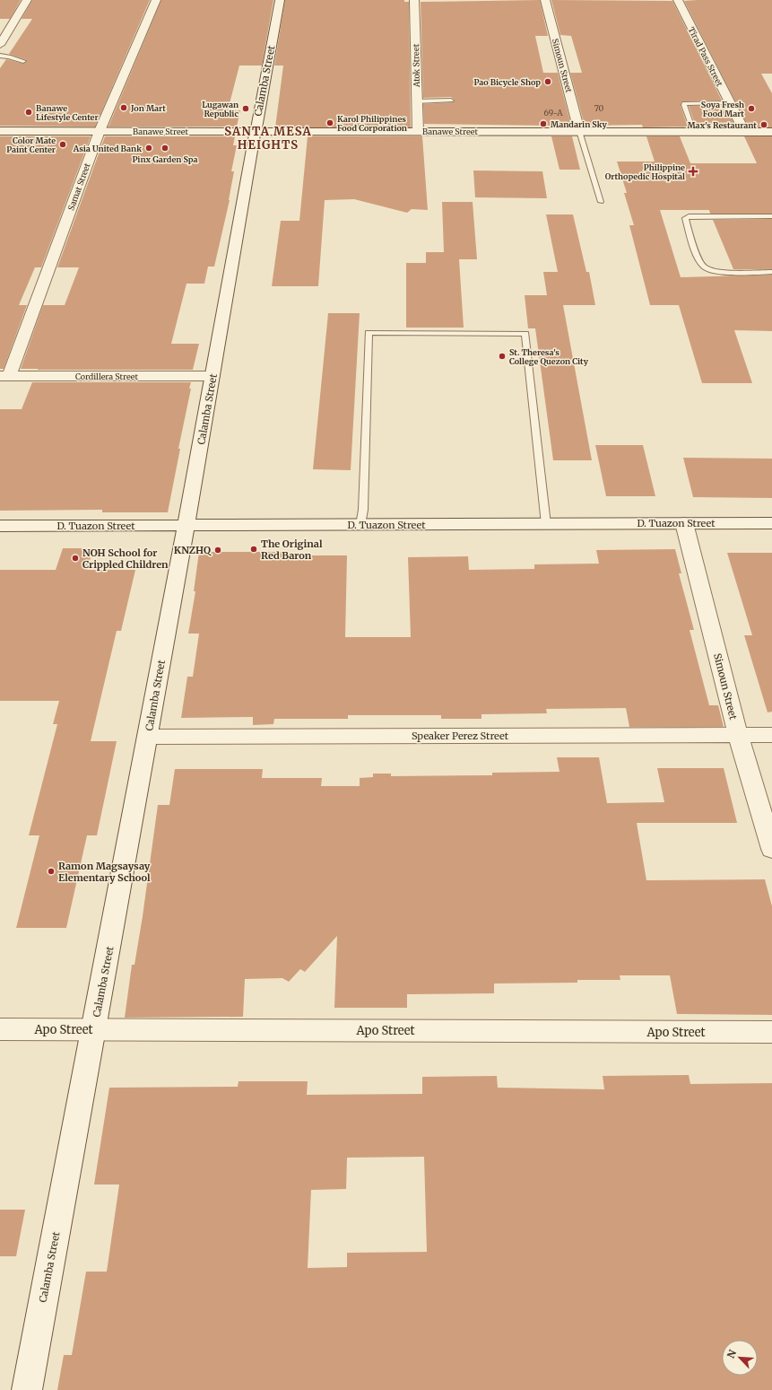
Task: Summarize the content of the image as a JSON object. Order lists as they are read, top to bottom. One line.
{"streets":{"street":["Tirad Pass Street","Atok Street","Simoun Street","Calamba Street","Banawe Street","Samat Street","Cordillera Street","D. Tuazon Street","Speaker Perez Street","Apo Street"]},"crossings":[["Tirad Pass Street","Banawe Street"],["Atok Street","Banawe Street"],["Simoun Street","Banawe Street"],["Simoun Street","D. Tuazon Street"],["Simoun Street","Speaker Perez Street"],["Calamba Street","Banawe Street"],["Calamba Street","Cordillera Street"],["Calamba Street","D. Tuazon Street"],["Calamba Street","Speaker Perez Street"],["Calamba Street","Apo Street"],["Banawe Street","Samat Street"],["Samat Street","Cordillera Street"]],"districts":["SANTA MESA HEIGHTS"],"places":{"other":["Pao Bicycle Shop","Jon Mart","Lugawan Republic","Soya Fresh Food Mart","Banawe Lifestyle Center","Karol Philippines Food Corporation","Mandarin Sky","Max's Restaurant","Color Mate Paint Center","Asia United Bank","Pinx Garden Spa","St. Theresa's College Quezon City","The Original Red Baron","KNZHQ","NOH School for Crippled Children","Ramon Magsaysay Elementary School"],"health":["Philippine Orthopedic Hospital"]},"house_numbers":["70","69-A"],"north":"top left"}
